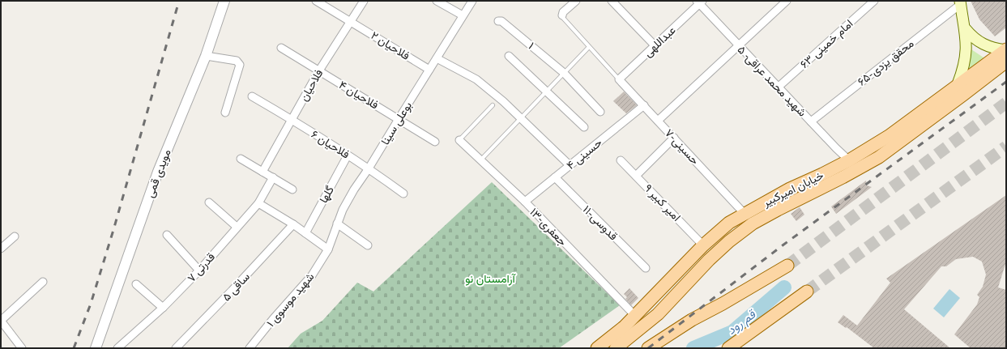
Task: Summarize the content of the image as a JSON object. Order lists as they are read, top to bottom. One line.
{"streets":{"main road":["خیابان امیرکبیر"],"street":["عبداللهی","امام خمینی ۶۳","فلاحیان ۲","۱","محقق یزدی-۶۵","شهید محمد عراقی- ۵","فلاحیان","فلاحیان ۴","بوعلی سینا","فلاحیان ۶","حسینی-۷","حسینی ۴","مویدی قمی","گلها","امیر کبیر ۹","قدوسی-۱۱","جعفری-۱۳","قدرتی ۷","ساقی ۵","شهید موسوی ۱"]},"crossings":[["عبداللهی","شهید محمد عراقی- ۵"],["عبداللهی","حسینی-۷"],["امام خمینی ۶۳","شهید محمد عراقی- ۵"],["فلاحیان ۲","فلاحیان"],["فلاحیان ۲","بوعلی سینا"],["محقق یزدی-۶۵","شهید محمد عراقی- ۵"],["شهید محمد عراقی- ۵","خیابان امیرکبیر"],["فلاحیان","فلاحیان ۴"],["فلاحیان","فلاحیان ۶"],["فلاحیان ۴","بوعلی سینا"],["بوعلی سینا","فلاحیان ۶"],["بوعلی سینا","شهید موسوی ۱"],["فلاحیان ۶","گلها"],["حسینی-۷","حسینی ۴"],["حسینی-۷","خیابان امیرکبیر"],["حسینی ۴","قدوسی-۱۱"],["حسینی ۴","جعفری-۱۳"],["خیابان امیرکبیر","امیر کبیر ۹"],["خیابان امیرکبیر","جعفری-۱۳"]],"water":["قم رود"],"parks":["آرامستان نو"]}
